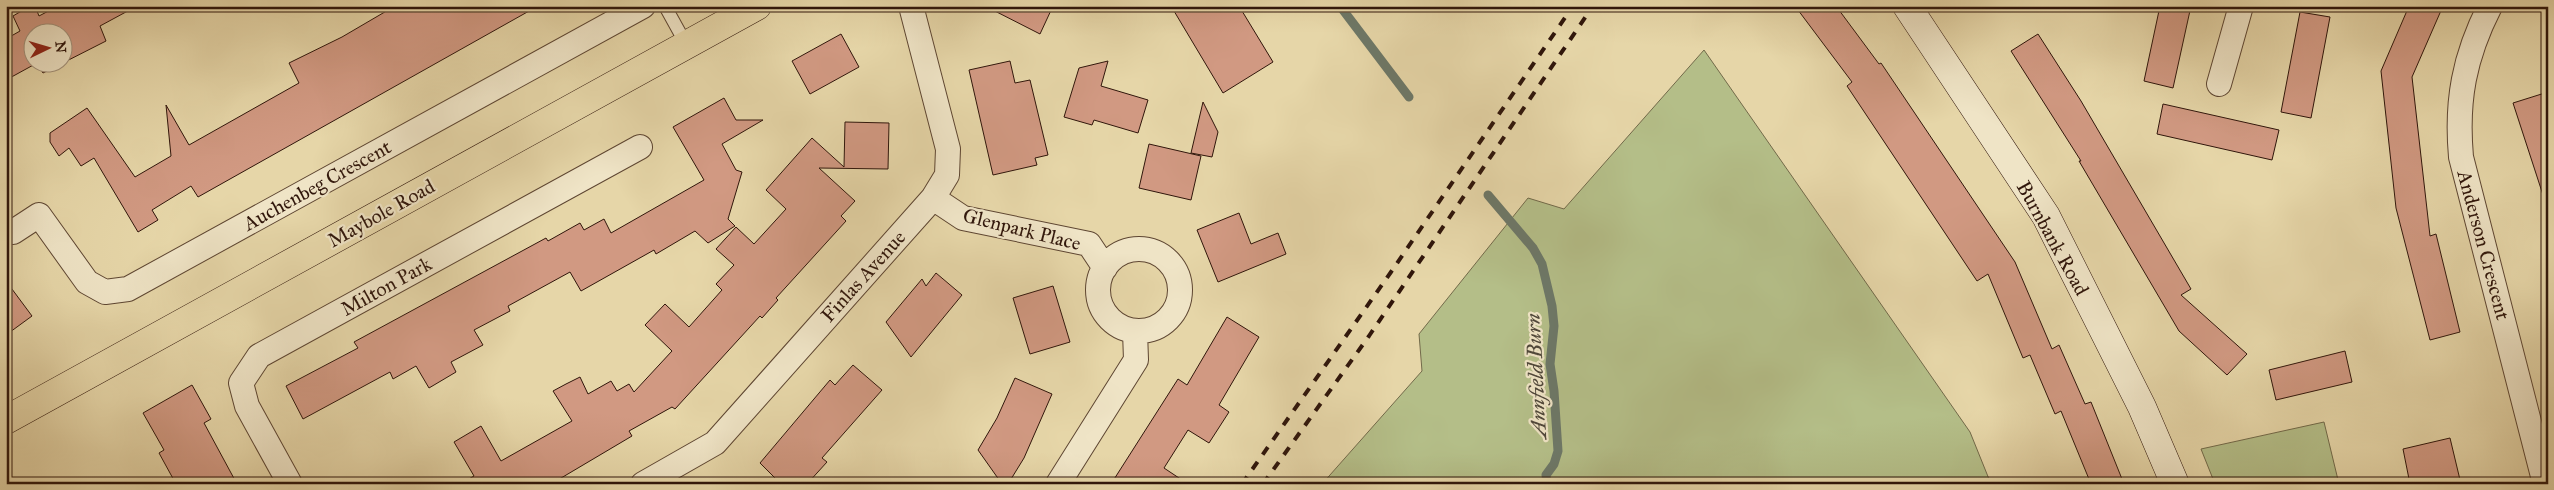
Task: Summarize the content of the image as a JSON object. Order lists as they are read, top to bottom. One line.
{"streets":{"main road":["Maybole Road"],"street":["Auchenbeg Crescent","Glenpark Place","Burnbank Road","Anderson Crescent","Finlas Avenue","Milton Park"]},"crossings":[["Glenpark Place","Finlas Avenue"]],"water":["Annfield Burn"],"north":"right"}
